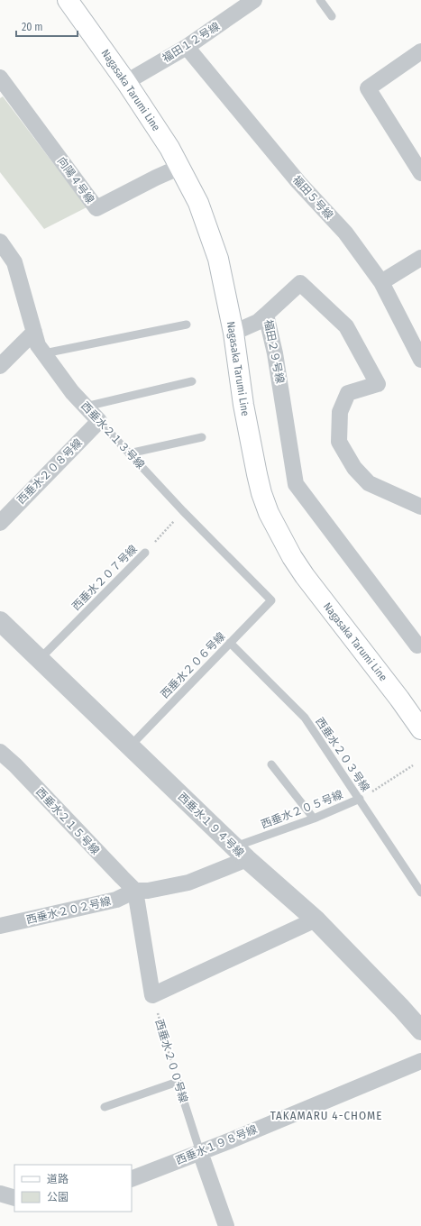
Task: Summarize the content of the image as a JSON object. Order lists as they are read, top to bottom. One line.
{"streets":{"main road":["Nagasaka Tarumi Line"],"street":["福田１２号線","向陽４号線","福田５号線","福田２９号線","西垂水２１３号線","西垂水２０８号線","西垂水２１５号線","西垂水１９４号線","西垂水２０２号線","西垂水２００号線","西垂水１９８号線"],"lane":["西垂水２０７号線","西垂水２０６号線","西垂水２０３号線","西垂水２０５号線"]},"crossings":[["福田１２号線","Nagasaka Tarumi Line"],["福田１２号線","福田５号線"],["Nagasaka Tarumi Line","向陽４号線"],["西垂水２１３号線","西垂水２０８号線"],["西垂水２１３号線","西垂水２０７号線"],["西垂水２１３号線","西垂水２０６号線"],["西垂水２０７号線","西垂水１９４号線"],["西垂水２０６号線","西垂水２０３号線"],["西垂水２０６号線","西垂水１９４号線"],["西垂水２０３号線","西垂水２０５号線"],["西垂水２０５号線","西垂水１９４号線"],["西垂水２１５号線","西垂水２０２号線"],["西垂水２００号線","西垂水１９８号線"]],"districts":["TAKAMARU 4-CHOME"],"legend":["道路","公園"],"scale_bar":"20 m"}
